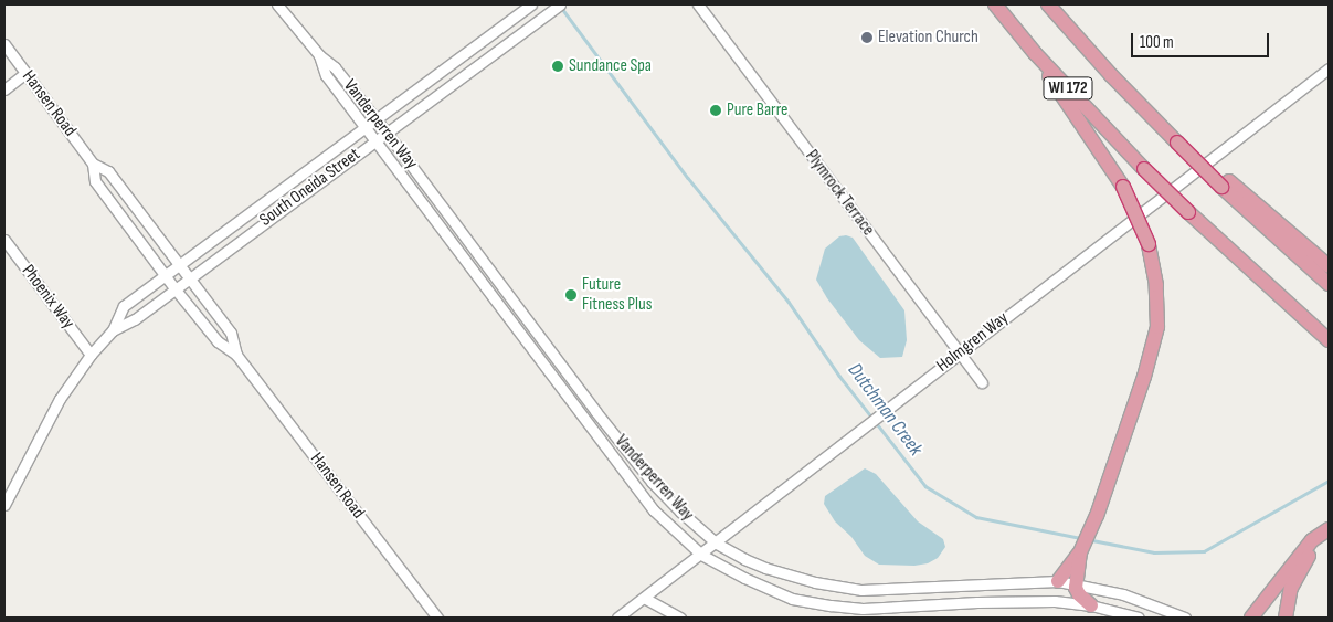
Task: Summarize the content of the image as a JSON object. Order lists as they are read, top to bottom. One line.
{"streets":{"highway":["WI 172"],"street":["Hansen Road","Vanderperren Way","South Oneida Street","Plymrock Terrace","Phoenix Way","Holmgren Way"]},"crossings":[["Hansen Road","South Oneida Street"],["Vanderperren Way","South Oneida Street"],["Vanderperren Way","Holmgren Way"],["South Oneida Street","Phoenix Way"],["Plymrock Terrace","Holmgren Way"]],"water":["Dutchman Creek"],"places":["Elevation Church","Sundance Spa","Pure Barre","Future Fitness Plus"],"scale_bar":"100 m"}
